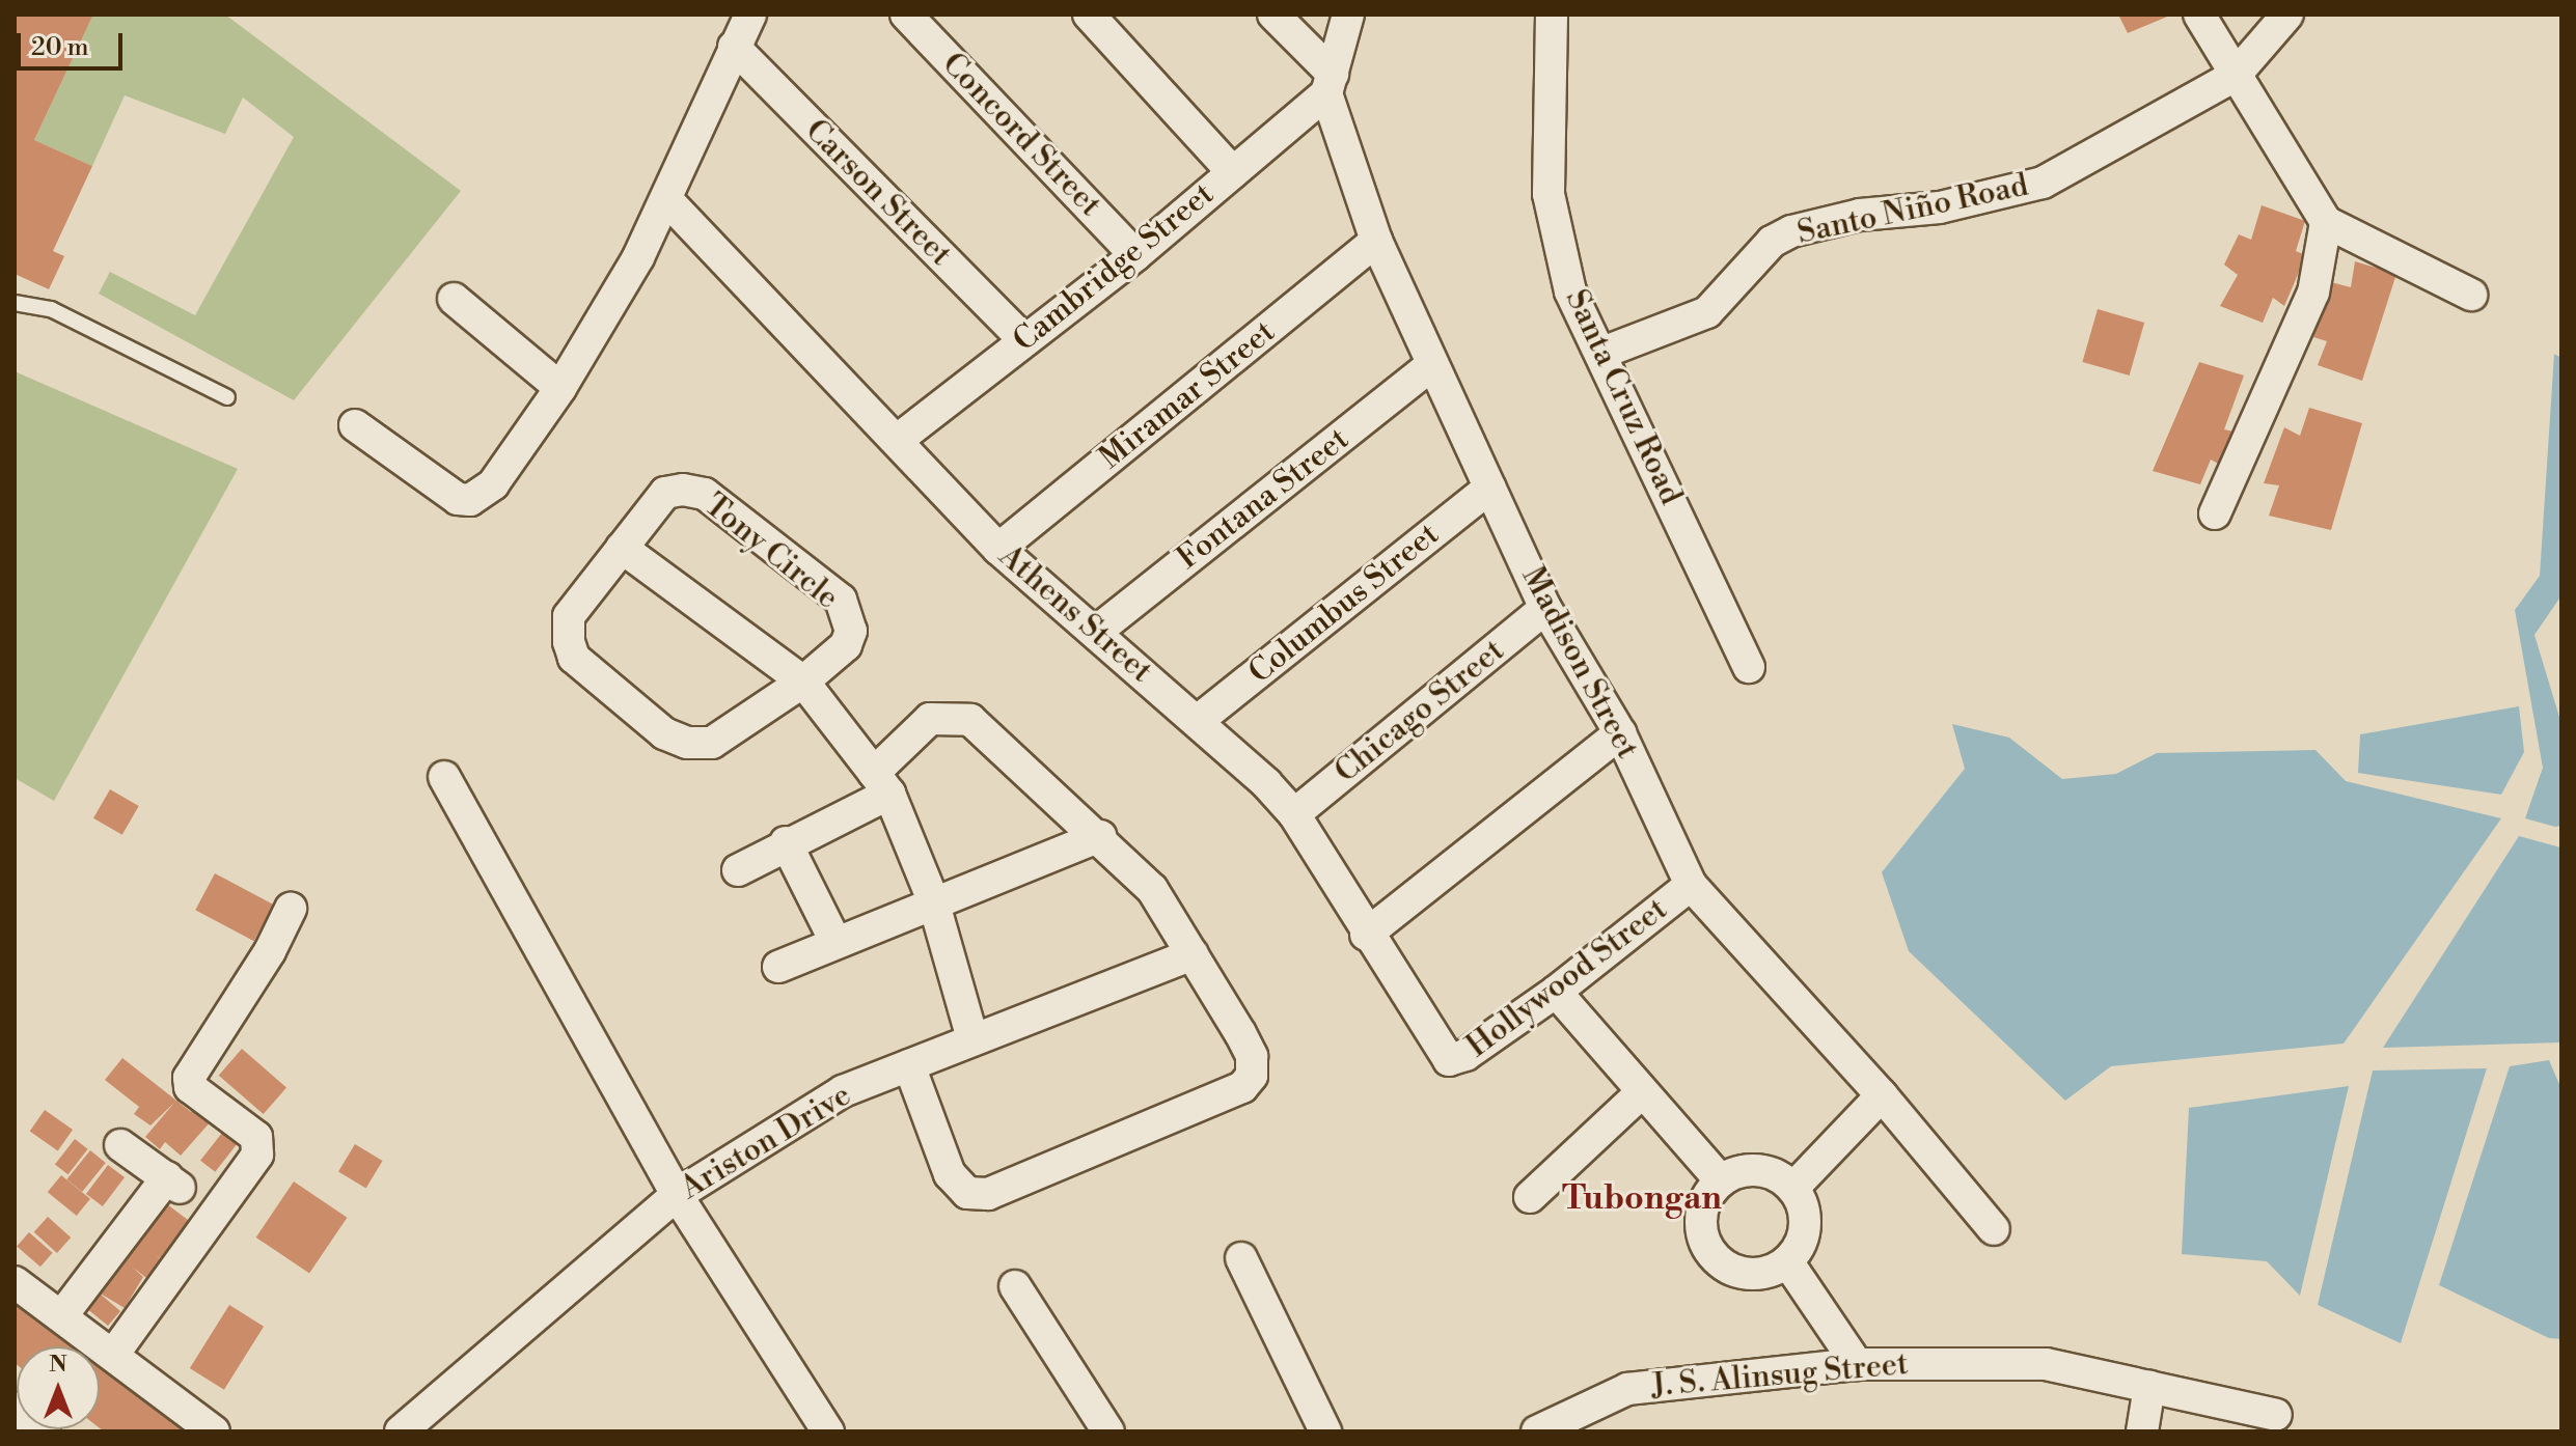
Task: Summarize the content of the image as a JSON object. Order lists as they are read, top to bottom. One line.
{"streets":{"street":["Concord Street","Carson Street","Santo Niño Road","Cambridge Street","Miramar Street","Santa Cruz Road","Fontana Street","Tony Circle","Columbus Street","Athens Street","Madison Street","Chicago Street","Hollywood Street","Ariston Drive","J. S. Alinsug Street"]},"crossings":[["Concord Street","Cambridge Street"],["Carson Street","Cambridge Street"],["Santo Niño Road","Santa Cruz Road"],["Cambridge Street","Athens Street"],["Cambridge Street","Madison Street"],["Miramar Street","Athens Street"],["Miramar Street","Madison Street"],["Fontana Street","Athens Street"],["Fontana Street","Madison Street"],["Columbus Street","Athens Street"],["Columbus Street","Madison Street"],["Athens Street","Chicago Street"],["Athens Street","Hollywood Street"],["Madison Street","Chicago Street"],["Madison Street","Hollywood Street"]],"districts":["Tubongan"],"scale_bar":"20 m","north":"top"}
